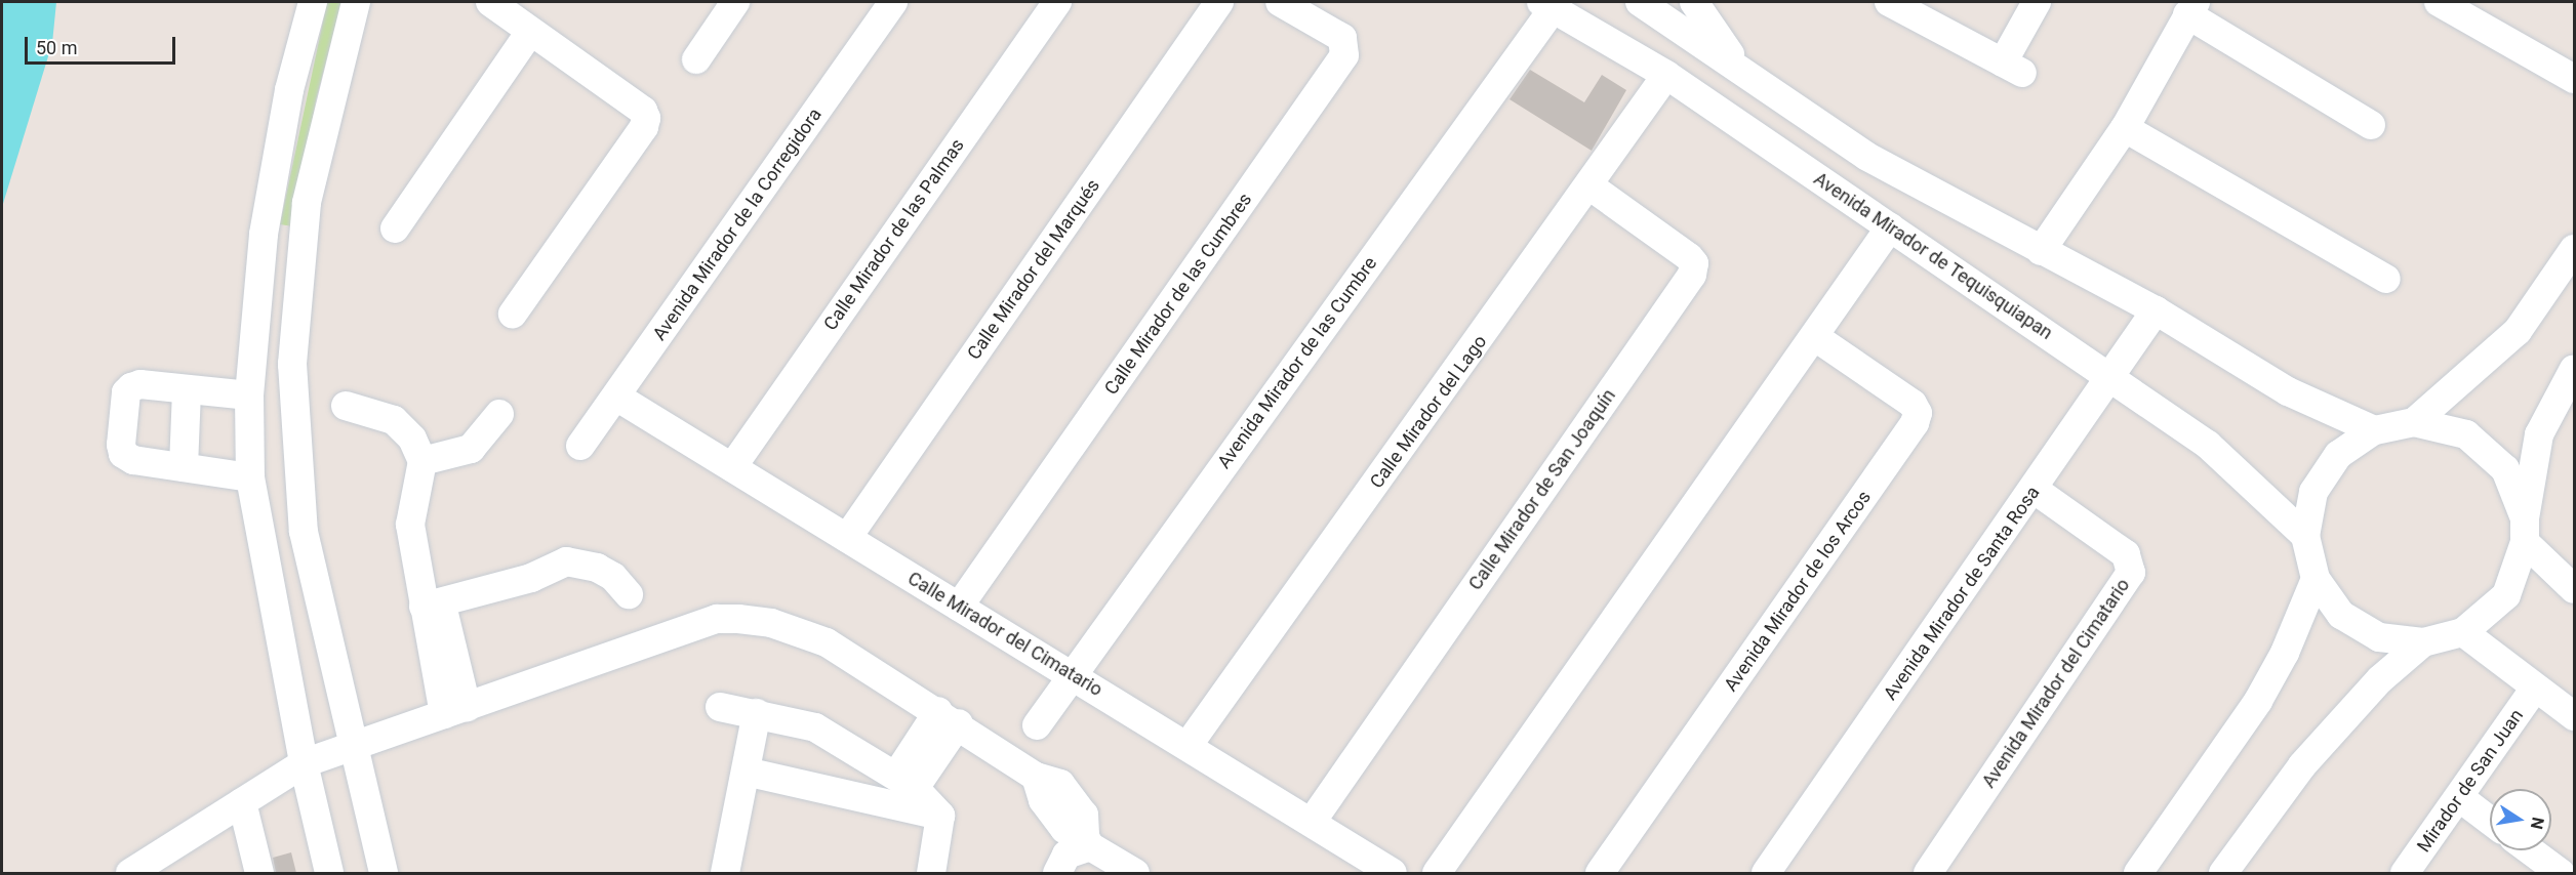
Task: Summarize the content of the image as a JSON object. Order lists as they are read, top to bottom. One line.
{"streets":{"street":["Avenida Mirador de la Corregidora","Calle Mirador de las Palmas","Avenida Mirador de Tequisquiapan","Calle Mirador del Marqués","Calle Mirador de las Cumbres","Avenida Mirador de las Cumbre","Calle Mirador del Lago","Calle Mirador de San Joaquín","Avenida Mirador de los Arcos","Avenida Mirador de Santa Rosa","Calle Mirador del Cimatario","Avenida Mirador del Cimatario","Mirador de San Juan"]},"crossings":[["Avenida Mirador de la Corregidora","Calle Mirador del Cimatario"],["Calle Mirador de las Palmas","Calle Mirador del Cimatario"],["Avenida Mirador de Tequisquiapan","Avenida Mirador de las Cumbre"],["Avenida Mirador de Tequisquiapan","Calle Mirador del Lago"],["Avenida Mirador de Tequisquiapan","Avenida Mirador de Santa Rosa"],["Calle Mirador del Marqués","Calle Mirador del Cimatario"],["Calle Mirador de las Cumbres","Calle Mirador del Cimatario"],["Avenida Mirador de las Cumbre","Calle Mirador del Cimatario"],["Calle Mirador del Lago","Calle Mirador de San Joaquín"],["Calle Mirador del Lago","Calle Mirador del Cimatario"],["Calle Mirador de San Joaquín","Calle Mirador del Cimatario"],["Avenida Mirador de Santa Rosa","Avenida Mirador del Cimatario"]],"scale_bar":"50 m","north":"right"}
